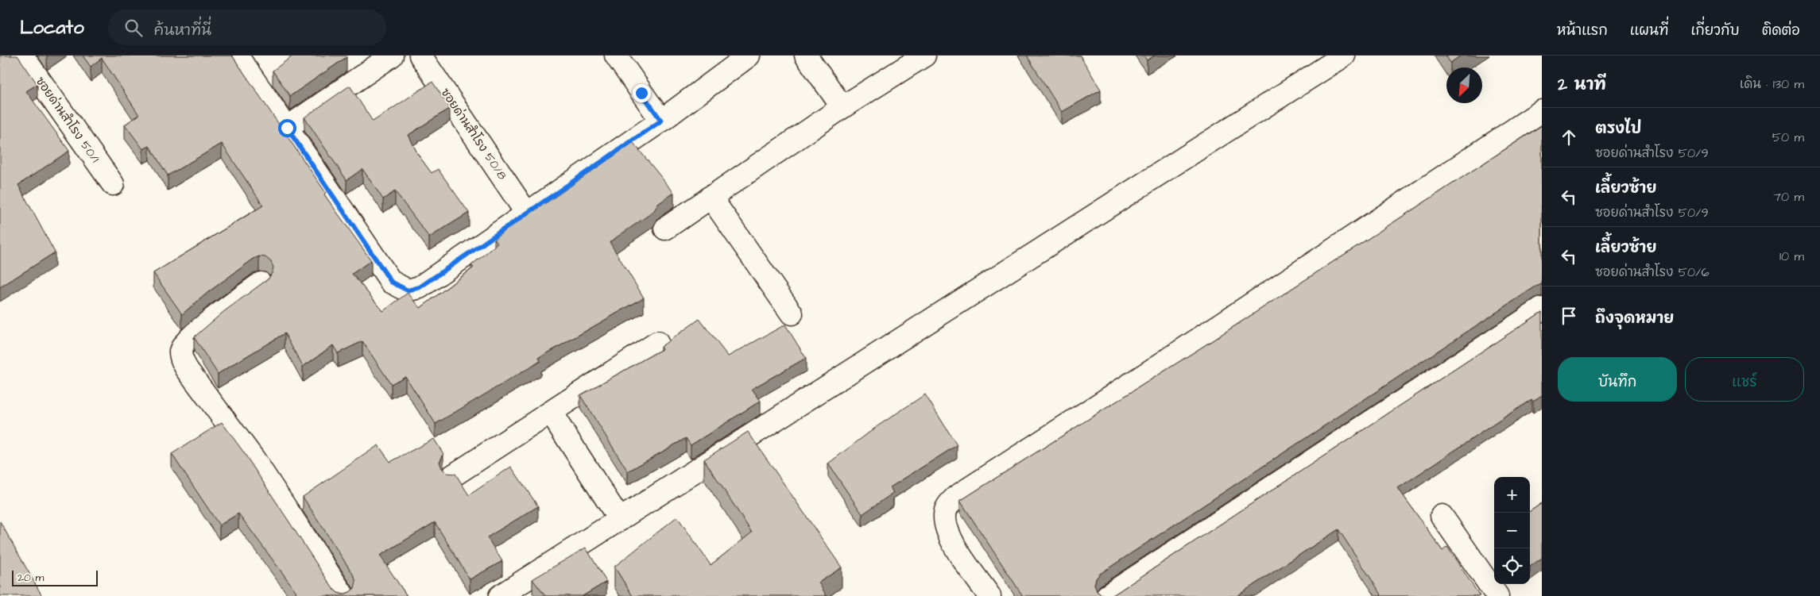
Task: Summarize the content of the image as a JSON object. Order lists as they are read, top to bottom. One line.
{"streets":{"street":["ซอยด่านสำโรง 50/1","ซอยด่านสำโรง 50/8"]},"scale_bar":"20 m","north":"bottom left","page":{"header":"Locato","search":"ค้นหาที่นี่","nav":["หน้าแรก","แผนที่","เกี่ยวกับ","ติดต่อ"],"heading":["2 นาที","เดิน · 130 m"],"list":[["ตรงไป","ซอยด่านสำโรง 50/9","50 m"],["เลี้ยวซ้าย","ซอยด่านสำโรง 50/9","70 m"],["เลี้ยวซ้าย","ซอยด่านสำโรง 50/6","10 m"],"ถึงจุดหมาย"],"buttons":["บันทึก","แชร์"],"map_buttons":["+","−"],"scale":"20 m"}}
